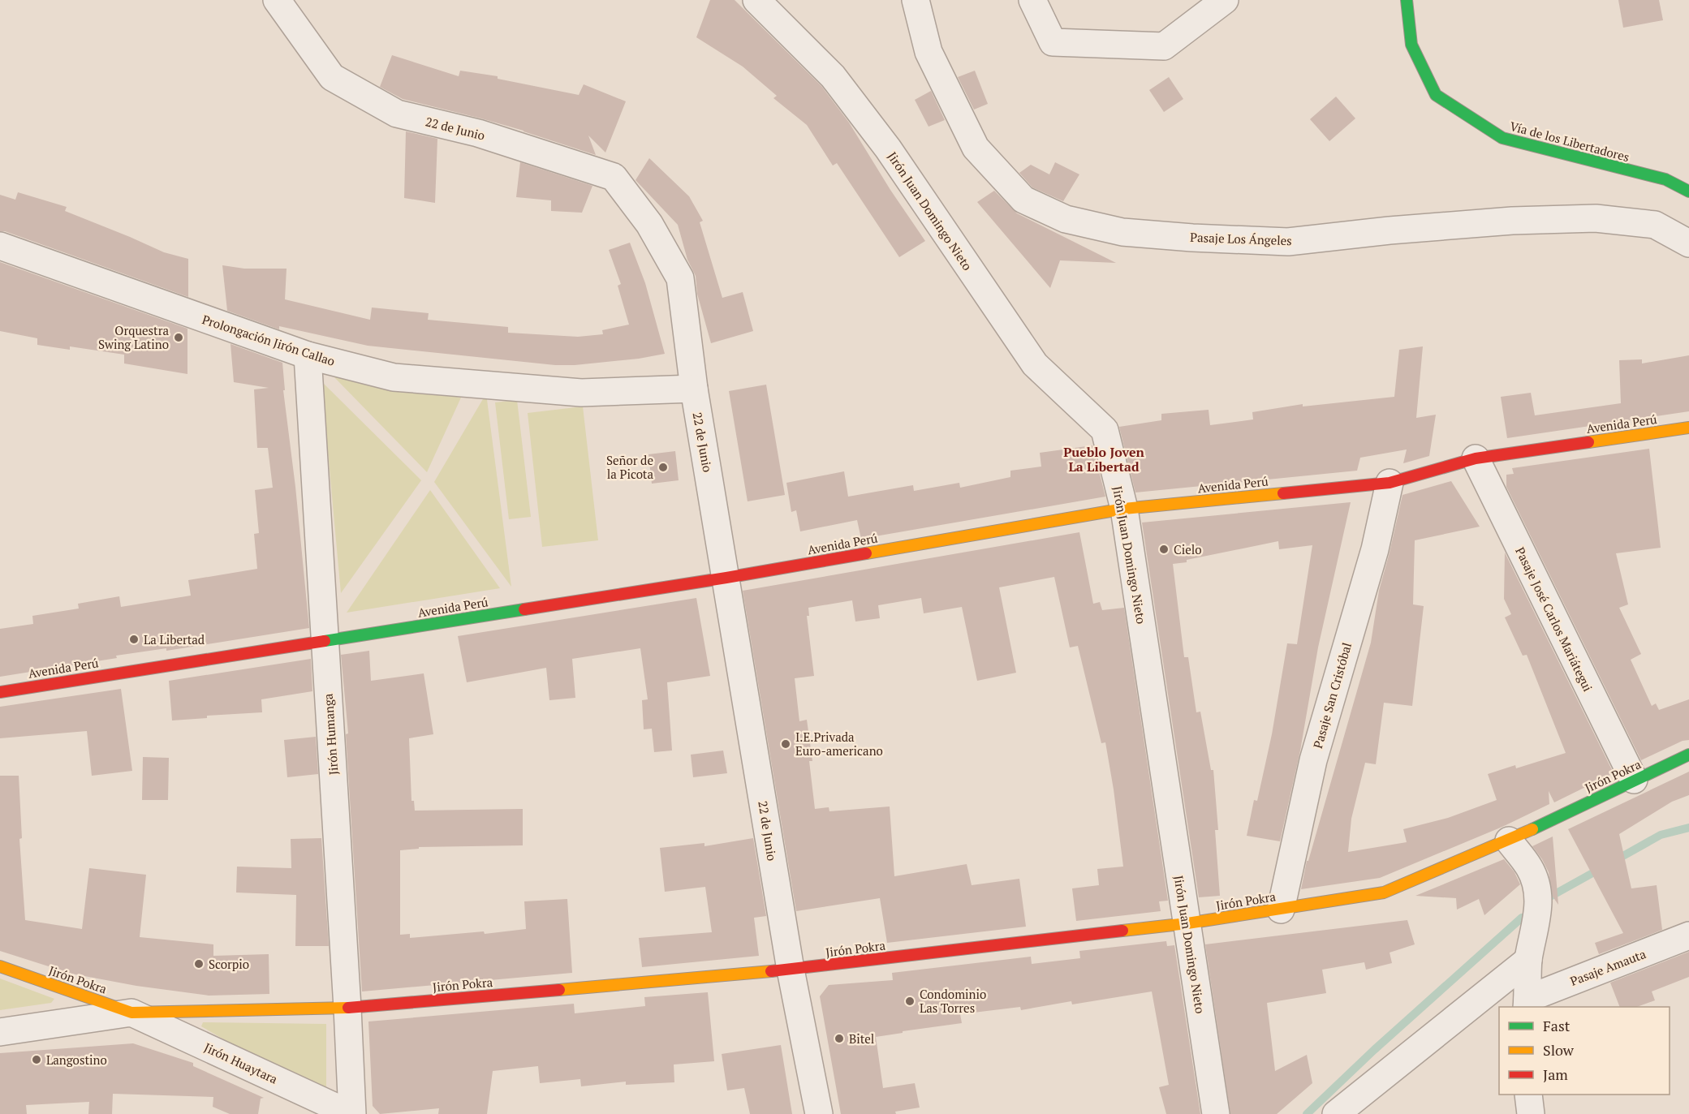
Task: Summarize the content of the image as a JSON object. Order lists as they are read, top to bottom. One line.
{"streets":{"main road":["Vía de los Libertadores","Avenida Perú","Jirón Pokra"],"street":["22 de Junio","Jirón Juan Domingo Nieto","Pasaje Los Ángeles","Prolongación Jirón Callao","Pasaje José Carlos Mariátegui","Pasaje San Cristóbal","Jirón Humanga","Pasaje Amauta","Jirón Huaytara"]},"crossings":[["22 de Junio","Prolongación Jirón Callao"],["22 de Junio","Avenida Perú"],["22 de Junio","Jirón Pokra"],["Jirón Juan Domingo Nieto","Avenida Perú"],["Jirón Juan Domingo Nieto","Jirón Pokra"],["Prolongación Jirón Callao","Jirón Humanga"],["Avenida Perú","Pasaje José Carlos Mariátegui"],["Avenida Perú","Pasaje San Cristóbal"],["Avenida Perú","Jirón Humanga"],["Pasaje José Carlos Mariátegui","Jirón Pokra"],["Pasaje San Cristóbal","Jirón Pokra"],["Jirón Humanga","Jirón Pokra"],["Jirón Humanga","Jirón Huaytara"],["Jirón Pokra","Jirón Huaytara"]],"districts":["Pueblo Joven La Libertad"],"places":["Orquestra Swing Latino","Señor de la Picota","Cielo","La Libertad","I.E.Privada Euro-americano","Scorpio","Condominio Las Torres","Bitel","Langostino"],"legend":["Fast","Slow","Jam"]}
